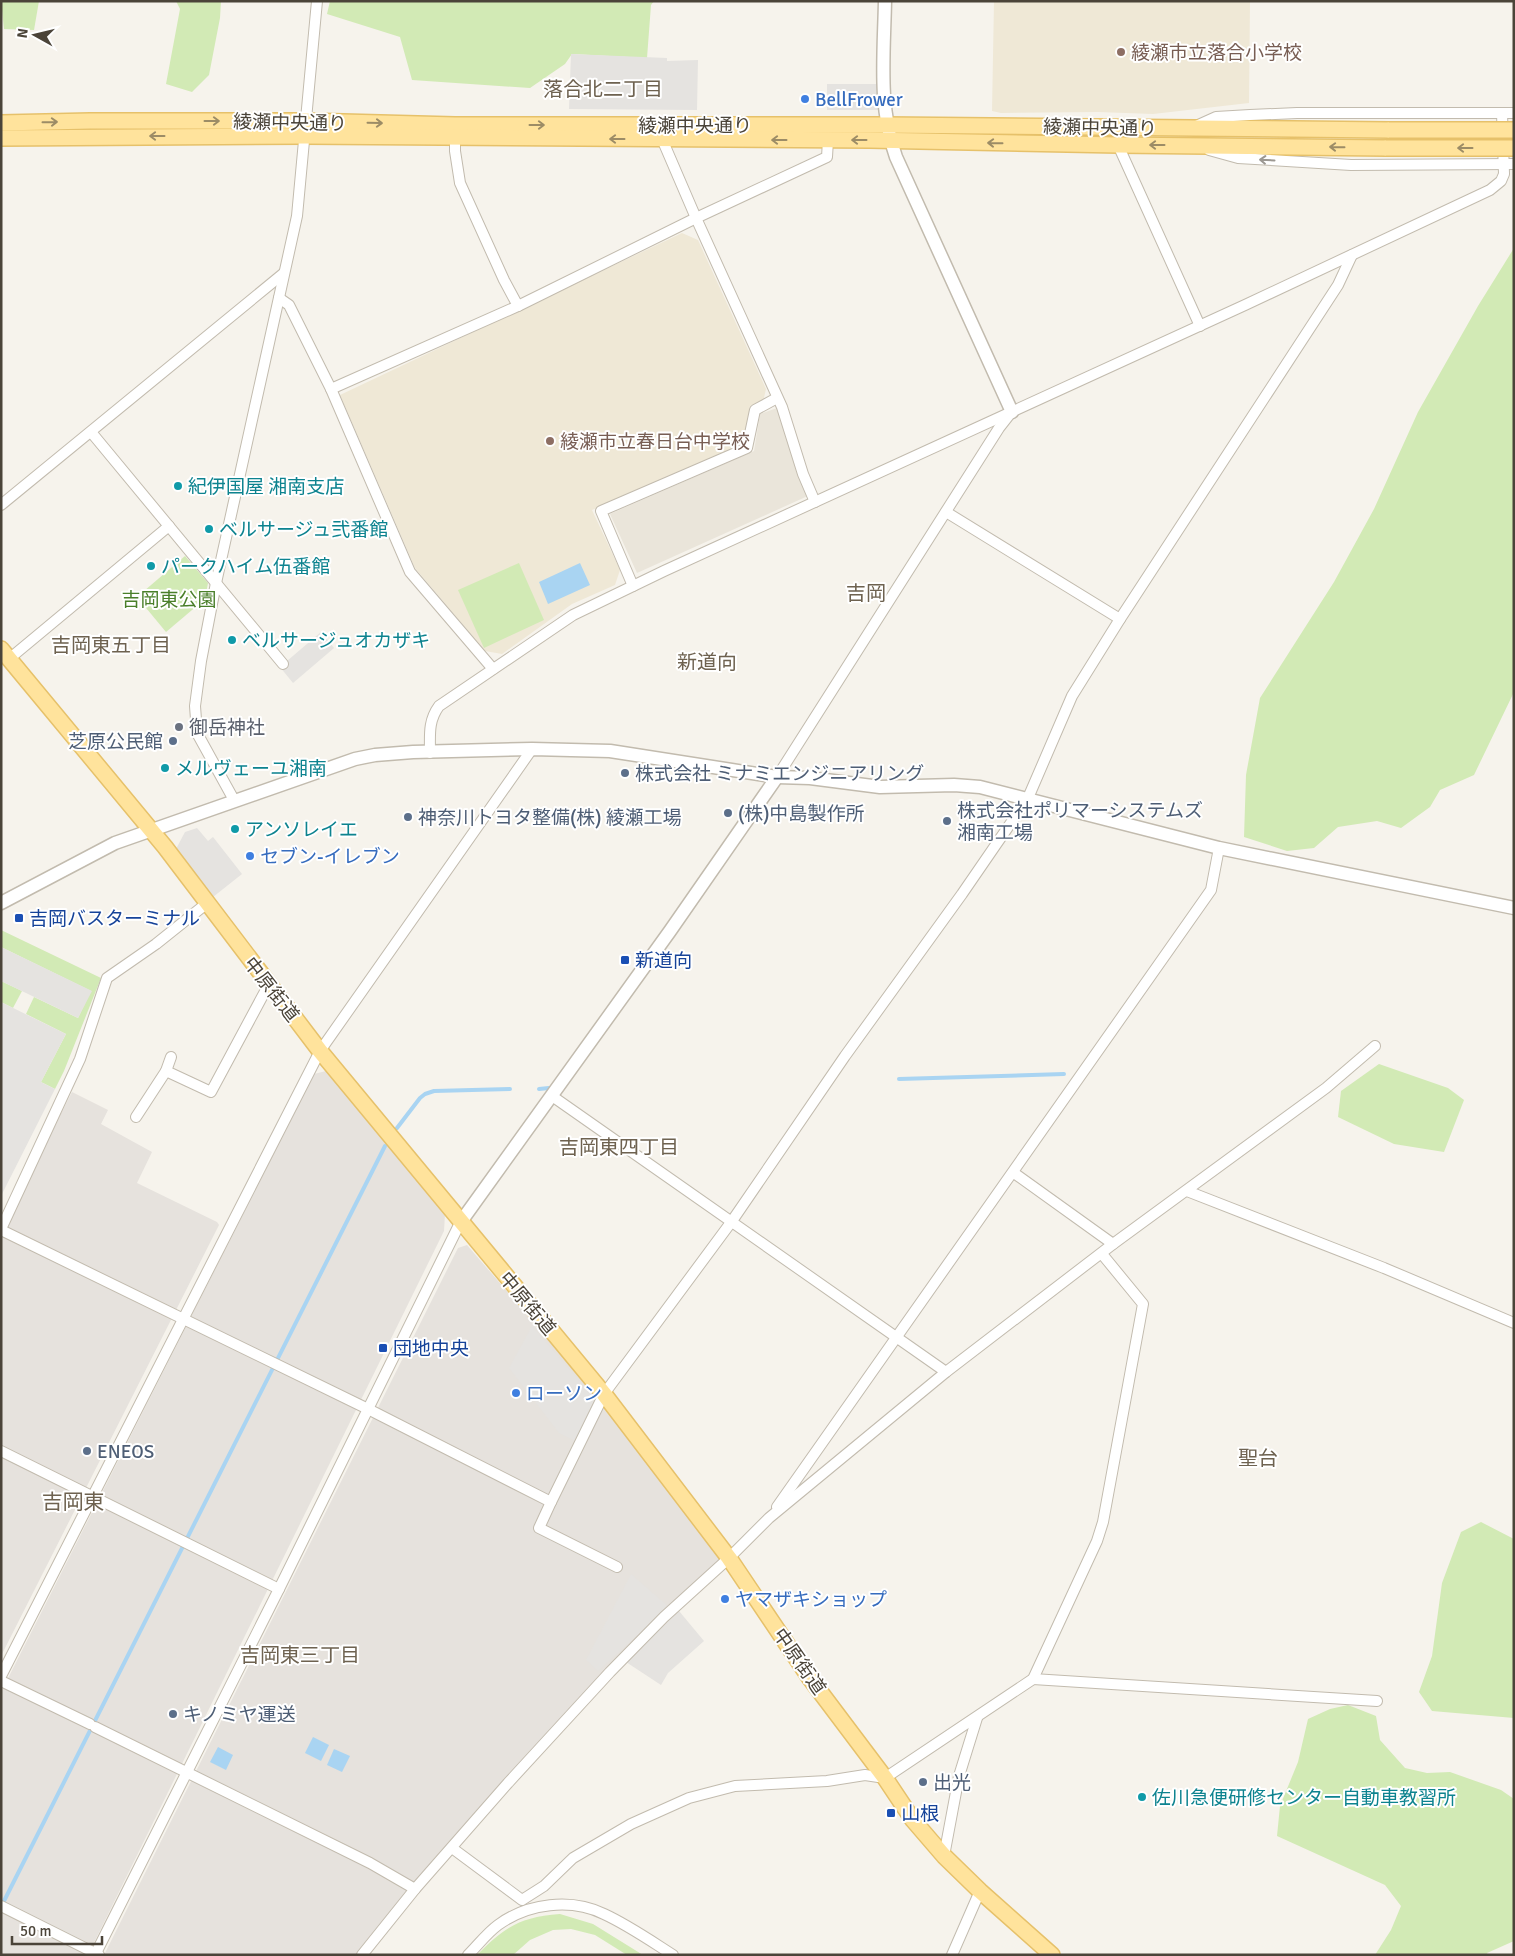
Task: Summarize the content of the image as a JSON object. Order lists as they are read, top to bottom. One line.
{"streets":{"main road":["綾瀬中央通り","中原街道"]},"districts":["落合北二丁目","吉岡","吉岡東五丁目","新道向","吉岡東四丁目","聖台","吉岡東","吉岡東三丁目"],"parks":["吉岡東公園"],"places":{"other":["綾瀬市立落合小学校","BellFrower","綾瀬市立春日台中学校","紀伊国屋 湘南支店","ベルサージュ弐番館","パークハイム伍番館","ベルサージュオカザキ","御岳神社","芝原公民館","メルヴェーユ湘南","株式会社 ミナミエンジニアリング","(株)中島製作所","神奈川トヨタ整備(株) 綾瀬工場","株式会社ポリマーシステムズ 湘南工場","アンソレイエ","セブン-イレブン","ローソン","ENEOS","ヤマザキショップ","キノミヤ運送","出光","佐川急便研修センター自動車教習所"],"transit":["吉岡バスターミナル","新道向","団地中央","山根"]},"scale_bar":"50 m","north":"left"}
